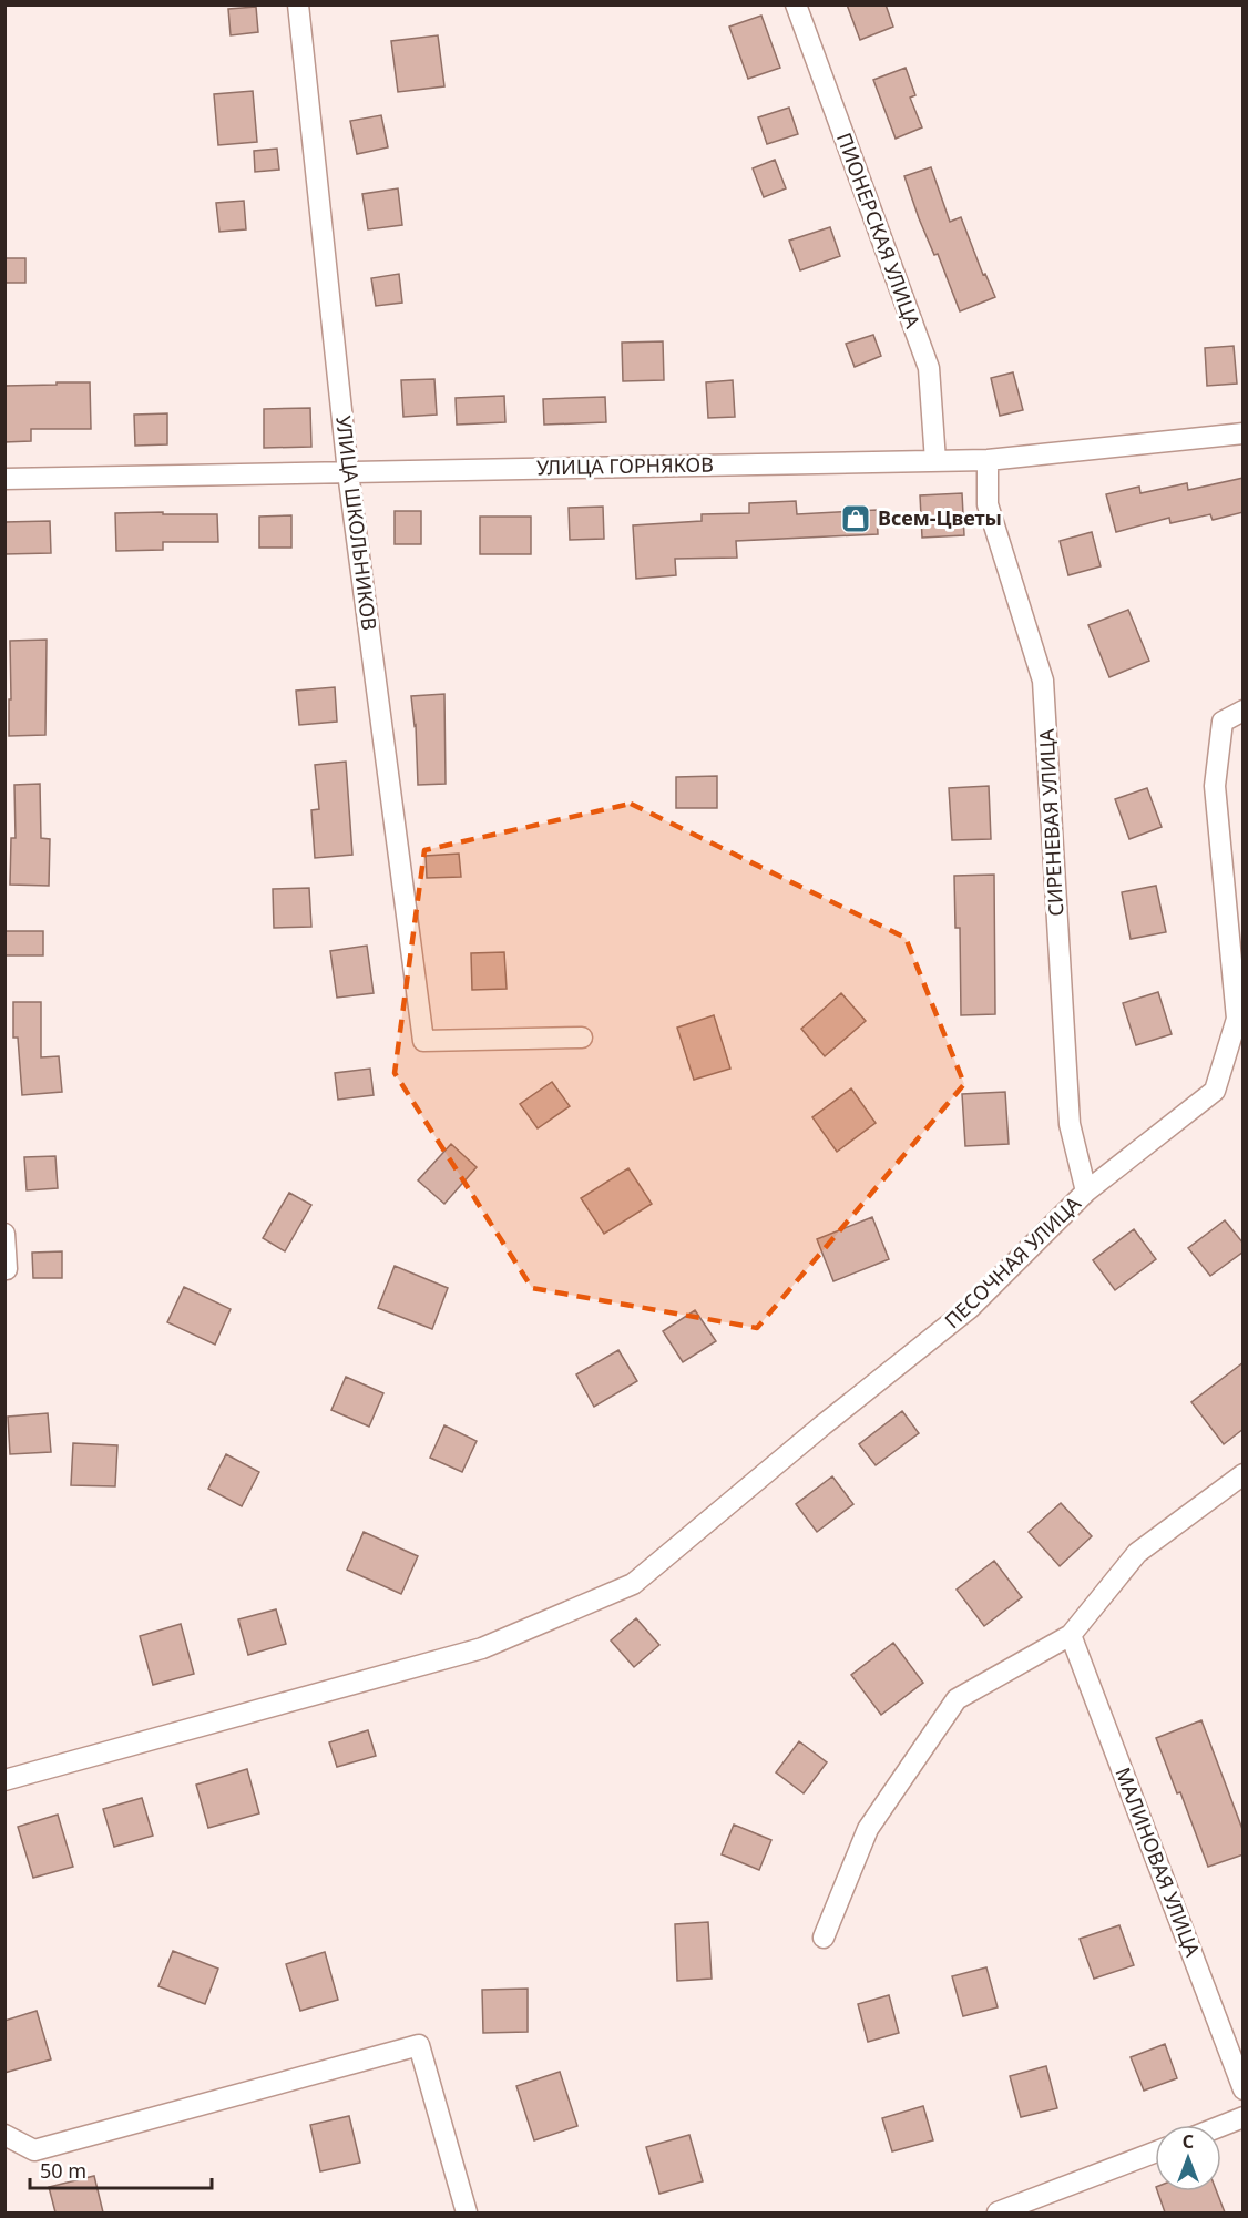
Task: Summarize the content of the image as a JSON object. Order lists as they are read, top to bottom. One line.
{"streets":{"street":["ПИОНЕРСКАЯ УЛИЦА","УЛИЦА ГОРНЯКОВ","УЛИЦА ШКОЛЬНИКОВ","СИРЕНЕВАЯ УЛИЦА","ПЕСОЧНАЯ УЛИЦА","МАЛИНОВАЯ УЛИЦА"]},"crossings":[["ПИОНЕРСКАЯ УЛИЦА","УЛИЦА ГОРНЯКОВ"],["УЛИЦА ГОРНЯКОВ","УЛИЦА ШКОЛЬНИКОВ"],["УЛИЦА ГОРНЯКОВ","СИРЕНЕВАЯ УЛИЦА"],["СИРЕНЕВАЯ УЛИЦА","ПЕСОЧНАЯ УЛИЦА"]],"places":{"shop":["Всем-Цветы"]},"scale_bar":"50 m","north":"top"}
